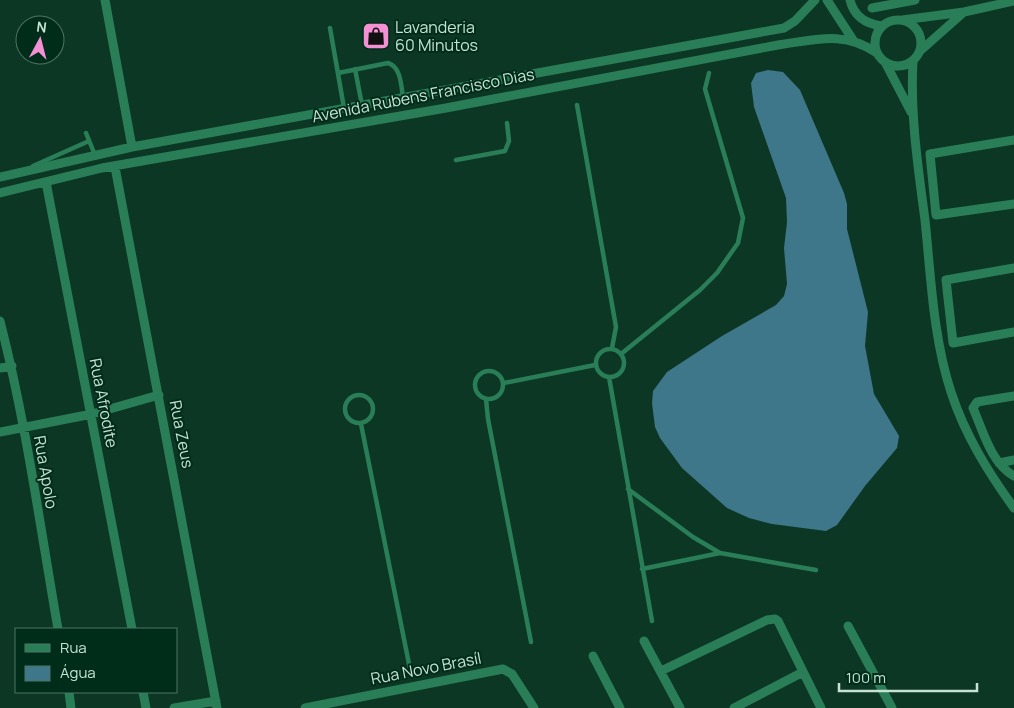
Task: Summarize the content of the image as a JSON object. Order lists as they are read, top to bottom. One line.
{"streets":{"street":["Avenida Rubens Francisco Dias","Rua Afrodite","Rua Zeus","Rua Apolo","Rua Novo Brasíl"]},"crossings":[["Avenida Rubens Francisco Dias","Rua Afrodite"],["Avenida Rubens Francisco Dias","Rua Zeus"]],"places":{"shop":["Lavanderia 60 Minutos"]},"legend":["Rua","Água"],"scale_bar":"100 m","north":"top"}
